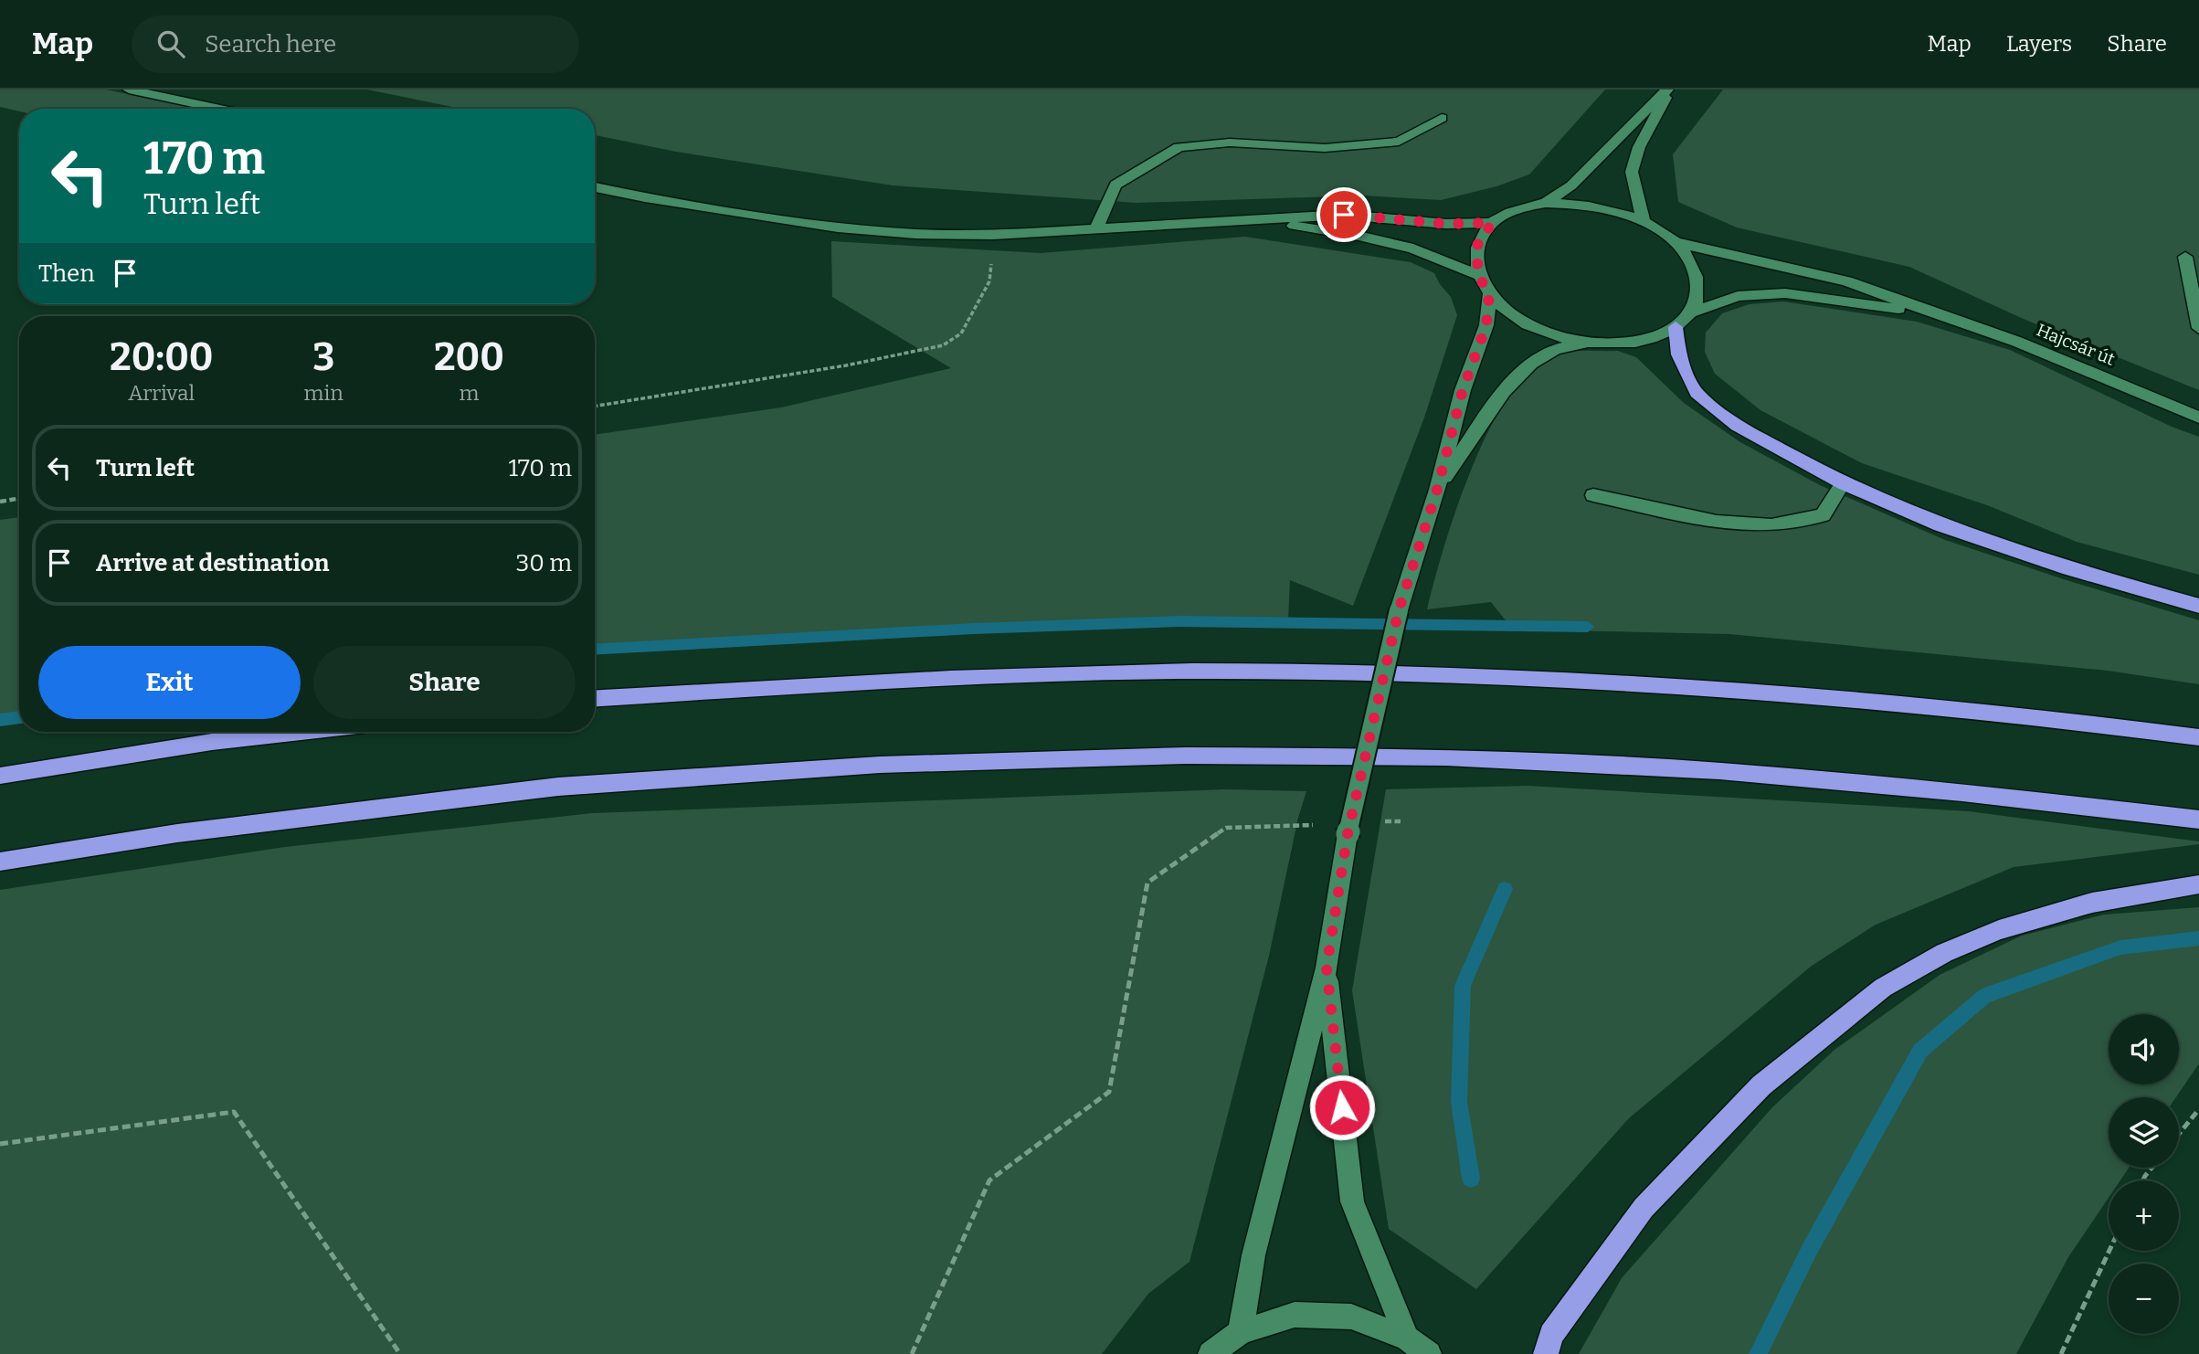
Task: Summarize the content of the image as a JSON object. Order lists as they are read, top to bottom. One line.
{"streets":{"street":["Hajcsár út"]},"page":{"header":"Map","search":"Search here","nav":["Map","Layers","Share"],"turn":["170 m","Turn left"],"then":"Then","eta":["20:00","Arrival","3","min","200","m"],"list":[{"name":"Turn left","value":"170 m"},{"name":"Arrive at destination","value":"30 m"}],"buttons":["Exit","Share"],"map_buttons":["+","−"]}}
